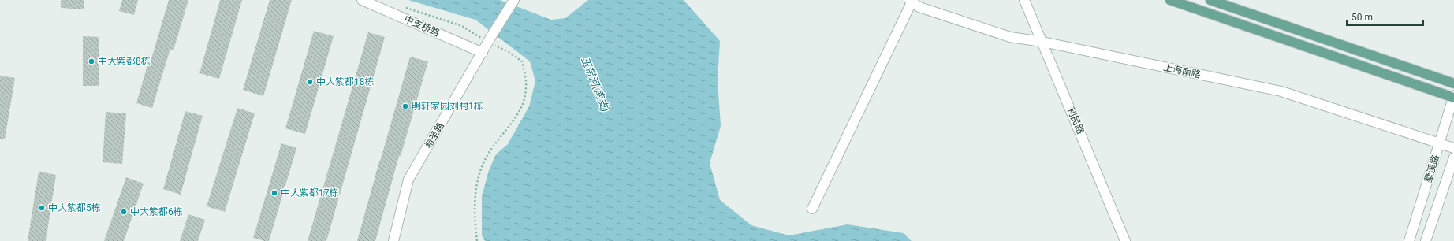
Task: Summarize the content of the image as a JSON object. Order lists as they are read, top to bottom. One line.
{"streets":{"street":["中支桥路","上海南路","利民路","希圣路","墅溪路"]},"crossings":[["中支桥路","希圣路"],["上海南路","利民路"],["上海南路","墅溪路"]],"water":["玉带河(南支)"],"places":["中大紫都8栋","中大紫都18栋","明轩家园刘村1栋","中大紫都17栋","中大紫都5栋","中大紫都6栋"],"scale_bar":"50 m"}
